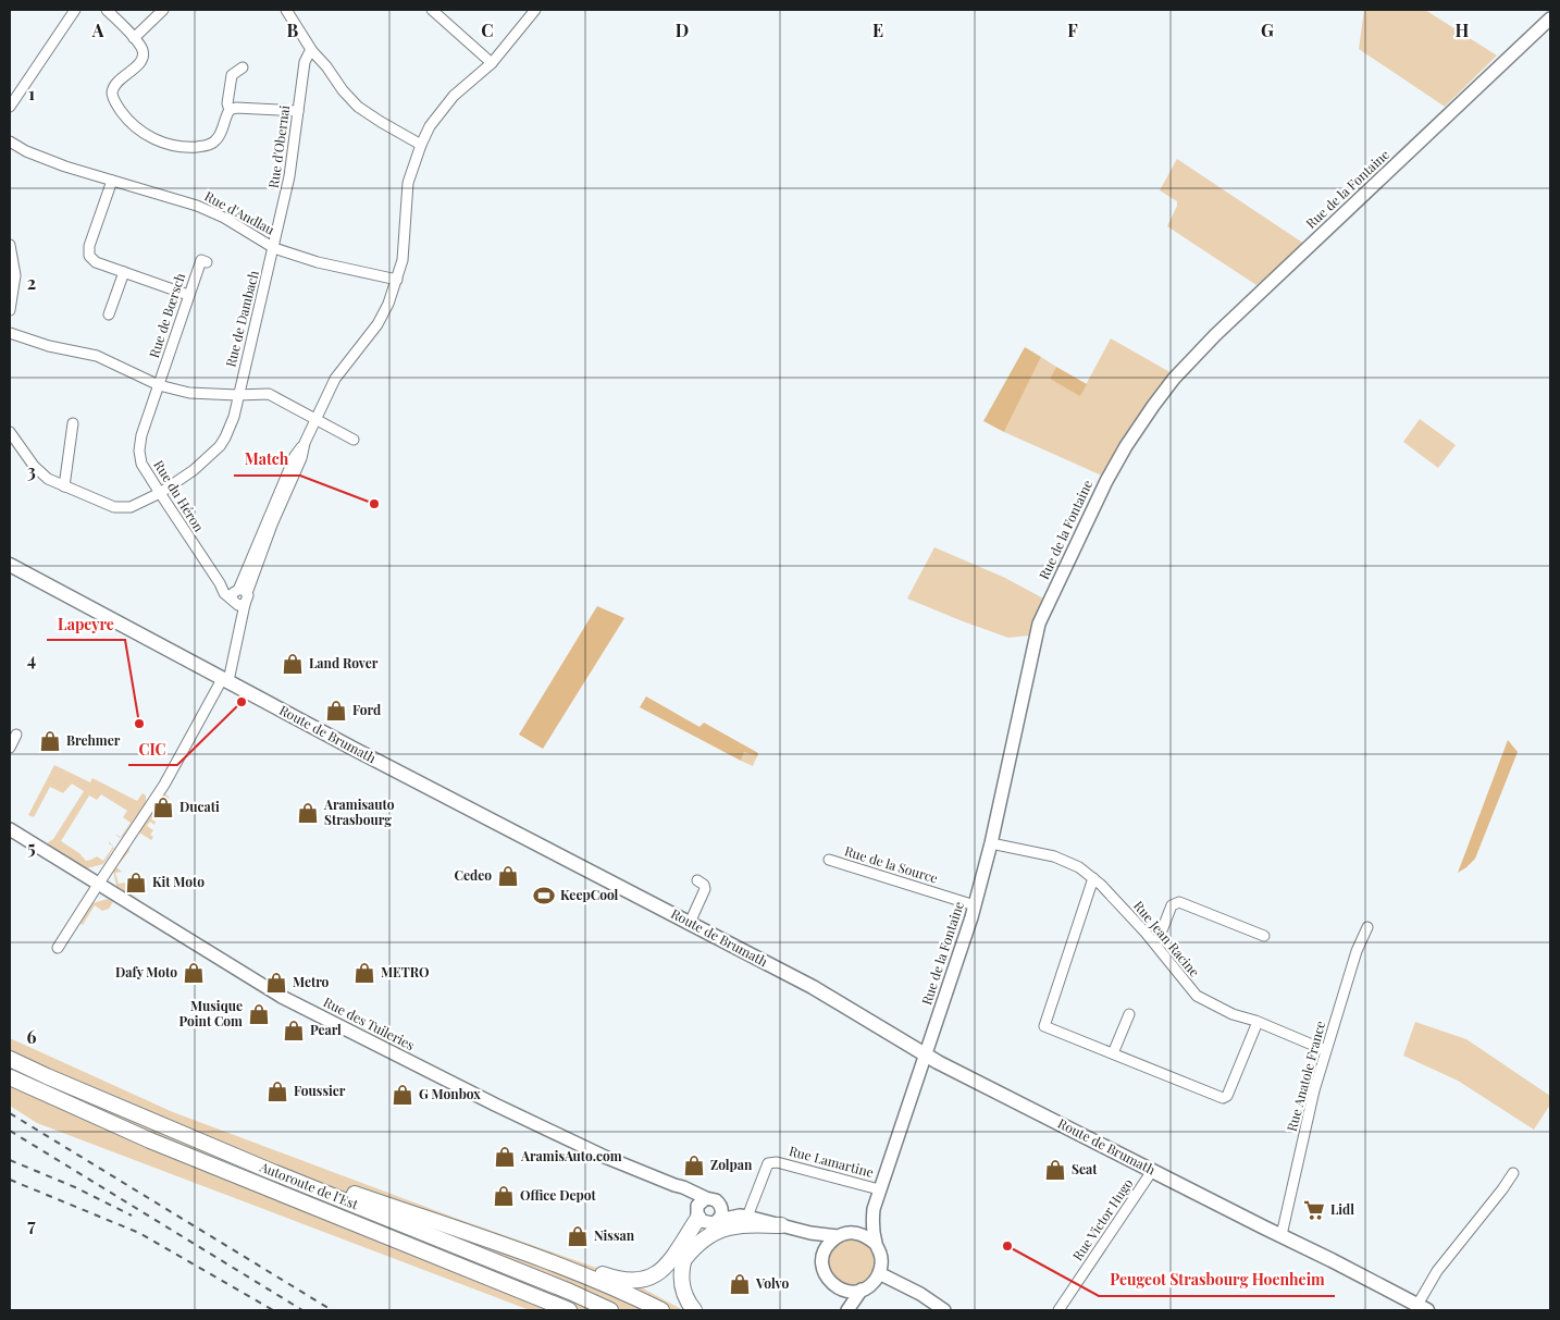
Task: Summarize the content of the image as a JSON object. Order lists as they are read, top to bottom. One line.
{"streets":{"highway":["Autoroute de l’Est"],"main road":["Route de Brumath"],"street":["Rue d'Obernai","Rue de la Fontaine","Rue d'Andlau","Rue de Bœrsch","Rue de Dambach","Rue du Héron","Rue de la Source","Rue Jean Racine","Rue des Tuileries","Rue Anatole France","Rue Lamartine","Rue Victor Hugo"]},"crossings":[["Rue d'Obernai","Rue d'Andlau"],["Rue d'Obernai","Rue de Dambach"],["Rue de la Fontaine","Route de Brumath"],["Rue de la Fontaine","Rue de la Source"],["Rue de la Fontaine","Rue Jean Racine"],["Rue de la Fontaine","Rue des Tuileries"],["Rue de la Fontaine","Rue Lamartine"],["Rue d'Andlau","Rue de Dambach"],["Rue de Bœrsch","Rue du Héron"],["Rue de Dambach","Rue du Héron"],["Route de Brumath","Rue Anatole France"],["Route de Brumath","Rue Victor Hugo"],["Rue Jean Racine","Rue Anatole France"],["Rue des Tuileries","Rue Lamartine"]],"places":{"other":["Match","CIC","Lapeyre","Peugeot Strasbourg Hoenheim"],"shop":["Land Rover","Ford","Brehmer","Ducati","Aramisauto Strasbourg","Cedeo","Kit Moto","Dafy Moto","METRO","Metro","Musique Point Com","Pearl","Foussier","G Monbox","AramisAuto.com","Zolpan","Seat","Office Depot","Nissan","Volvo"],"sports":["KeepCool"],"supermarket":["Lidl"]},"grid":{"columns":["A","B","C","D","E","F","G","H"],"rows":["1","2","3","4","5","6","7"]}}
